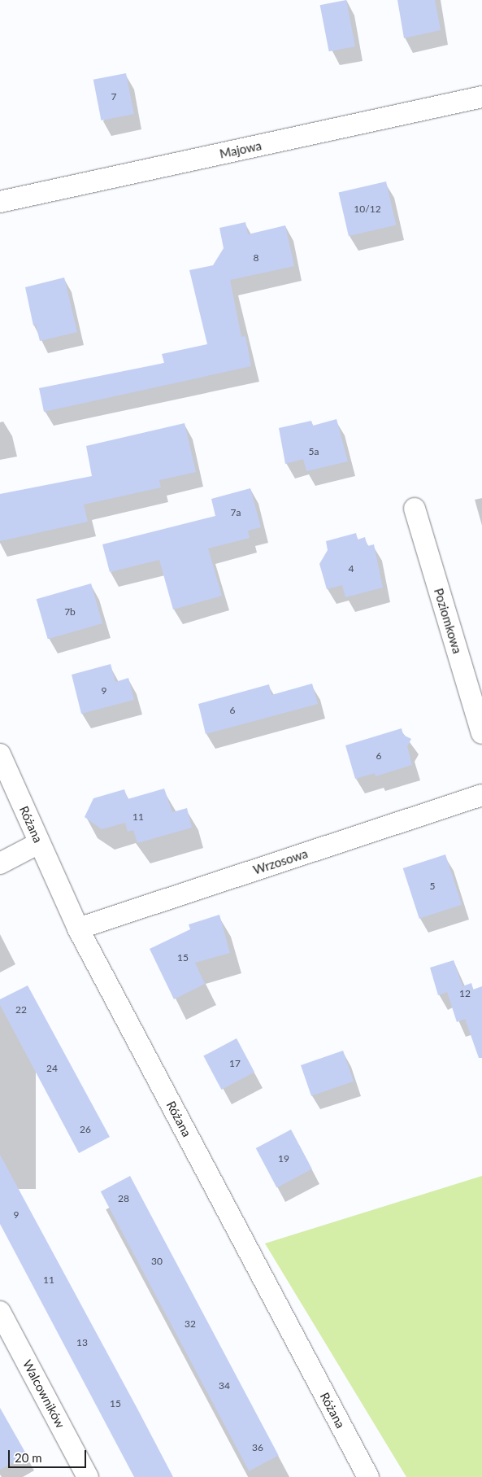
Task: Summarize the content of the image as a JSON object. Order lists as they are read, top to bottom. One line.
{"streets":{"street":["Majowa","Poziomkowa","Różana","Wrzosowa","Walcowników"]},"crossings":[["Różana","Wrzosowa"]],"house_numbers":["7","10/12","8","5a","7a","4","7b","9","6","6","11","5","15","12","22","17","24","26","19","28","9","30","11","32","13","34","15","36"],"scale_bar":"20 m"}
